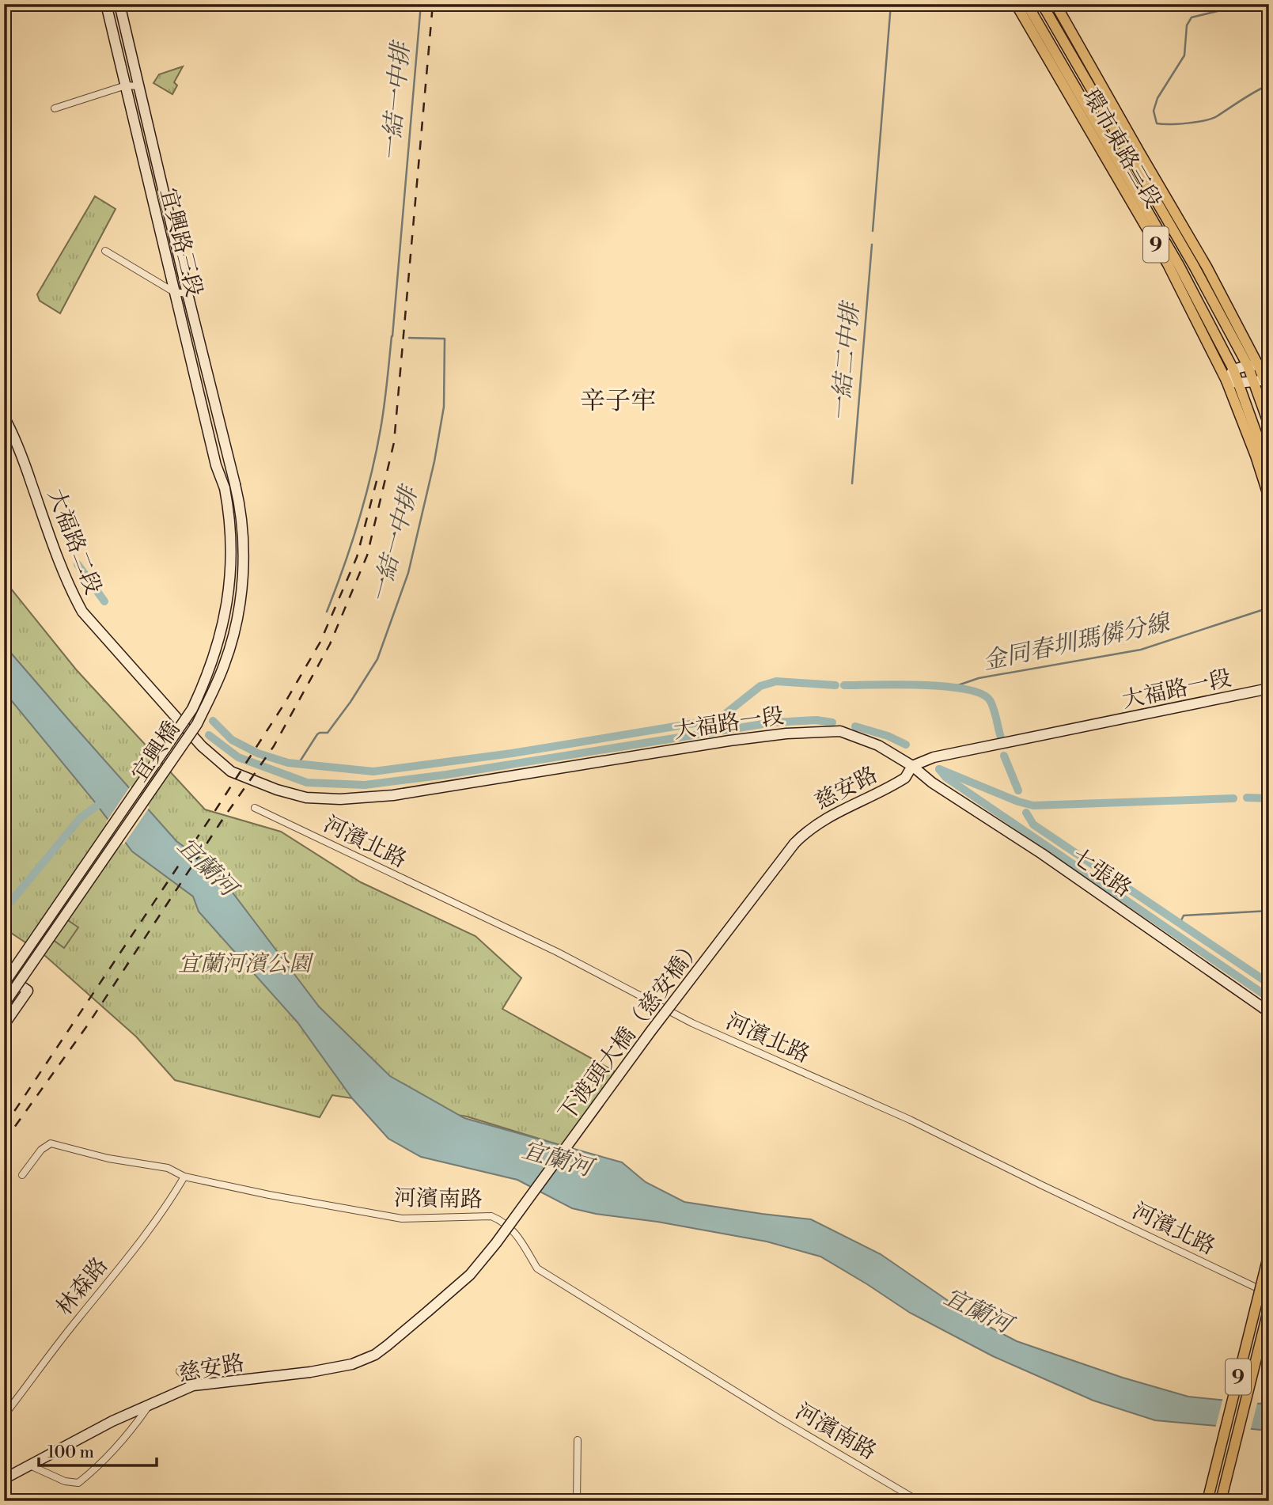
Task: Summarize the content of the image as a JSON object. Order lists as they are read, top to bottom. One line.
{"streets":{"main road":["環市東路三段","9"],"street":["宜興路三段","大福路二段","大福路一段","宜興橋","慈安路","河濱北路","七張路","下渡頭大橋（慈安橋）","河濱南路","林森路"]},"crossings":[["宜興路三段","宜興橋"],["大福路二段","大福路一段"],["大福路一段","慈安路"],["大福路一段","七張路"],["慈安路","七張路"],["慈安路","下渡頭大橋（慈安橋）"],["河濱南路","林森路"]],"districts":["辛子牢"],"water":["一結一中排","一結二中排","金同春圳瑪僯分線","宜蘭河"],"parks":["宜蘭河濱公園"],"scale_bar":"100 m"}
